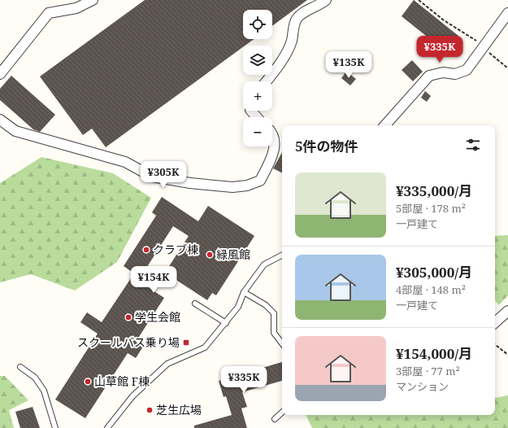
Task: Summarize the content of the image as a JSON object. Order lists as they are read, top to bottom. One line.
{"places":{"other":["クラブ棟","緑風館","学生会館","山草館 F棟","芝生広場"],"transit":["スクールバス乗り場"]},"page":{"map_buttons":["+","−"],"price":["¥335K","¥135K","¥305K","¥154K","¥335K"],"heading":"5件の物件","list":[{"name":"¥335,000/月","note":"5部屋 · 178 m² · 一戸建て"},{"name":"¥305,000/月","note":"4部屋 · 148 m² · 一戸建て"},{"name":"¥154,000/月","note":"3部屋 · 77 m² · マンション"}]}}
